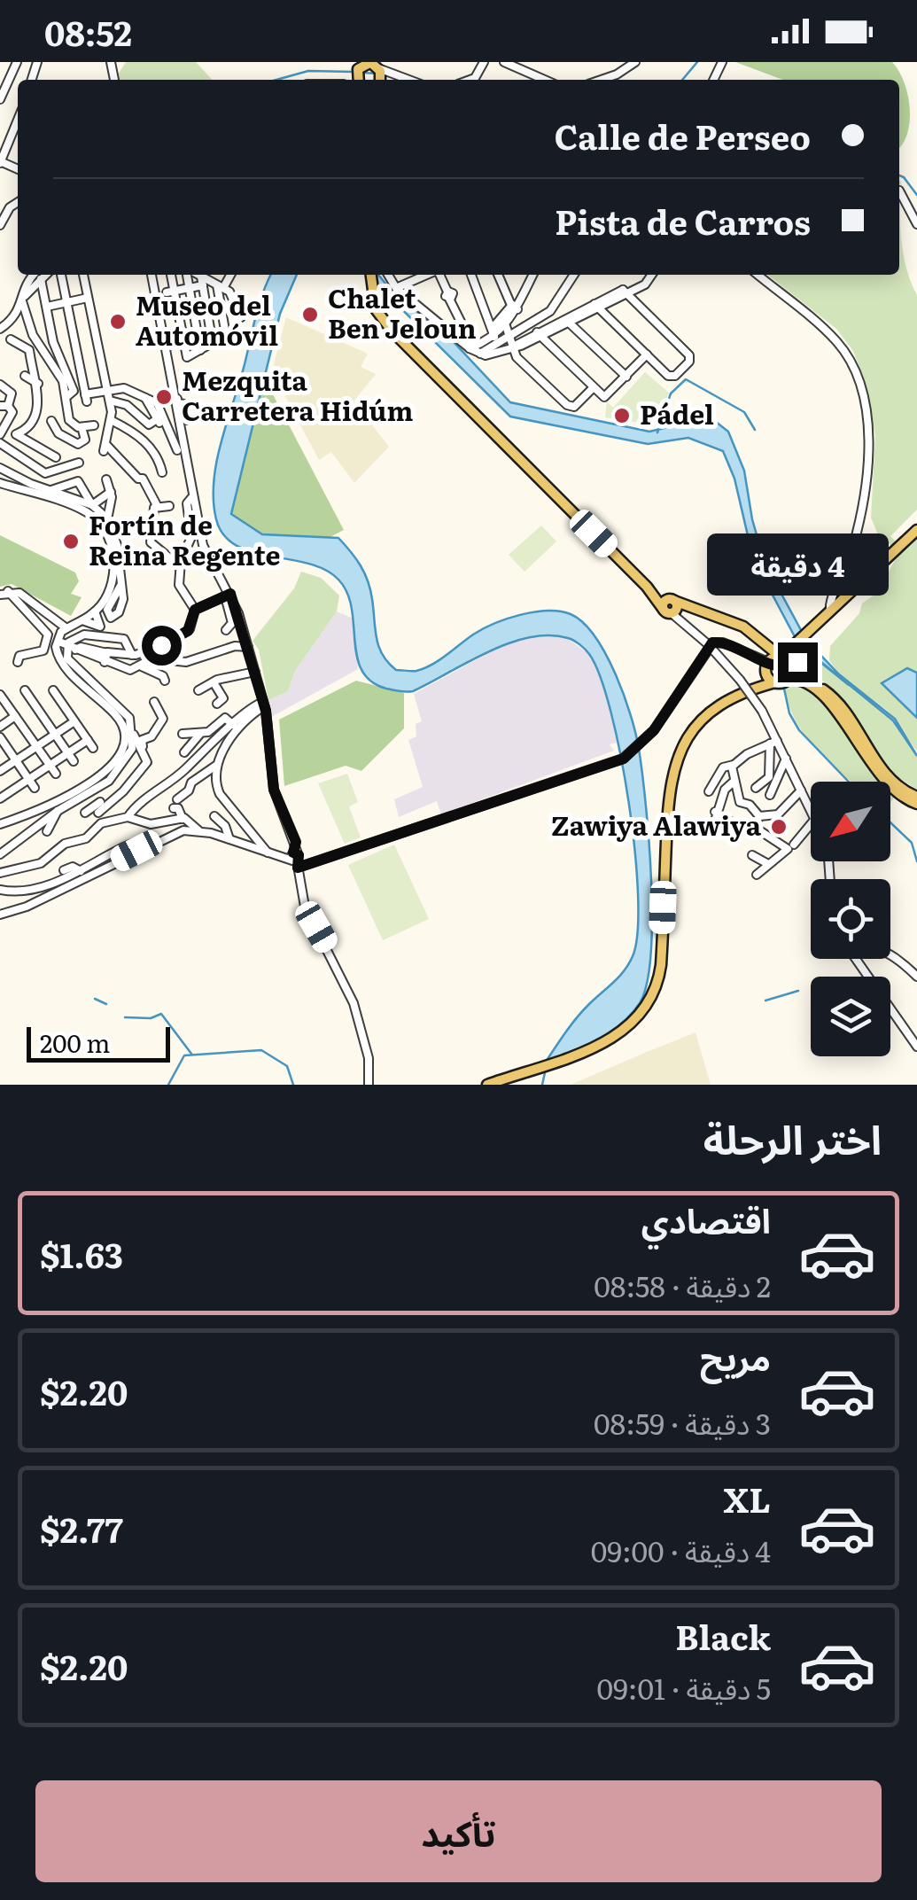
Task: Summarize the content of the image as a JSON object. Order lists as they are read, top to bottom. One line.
{"places":["Chalet Ben Jeloun","Museo del Automóvil","Mezquita Carretera Hidúm","Pádel","Fortín de Reina Regente","Zawiya Alawiya"],"scale_bar":"200 m","north":"bottom left","page":{"status":"08:52","banner":["Calle de Perseo","Pista de Carros"],"bubble":"4 دقيقة","scale":"200 m","heading":"اختر الرحلة","list":[{"name":"اقتصادي","note":"2 دقيقة · 08:58","value":"$1.63"},{"name":"مريح","note":"3 دقيقة · 08:59","value":"$2.20"},{"name":"XL","note":"4 دقيقة · 09:00","value":"$2.77"},{"name":"Black","note":"5 دقيقة · 09:01","value":"$2.20"}],"buttons":"تأكيد"}}
